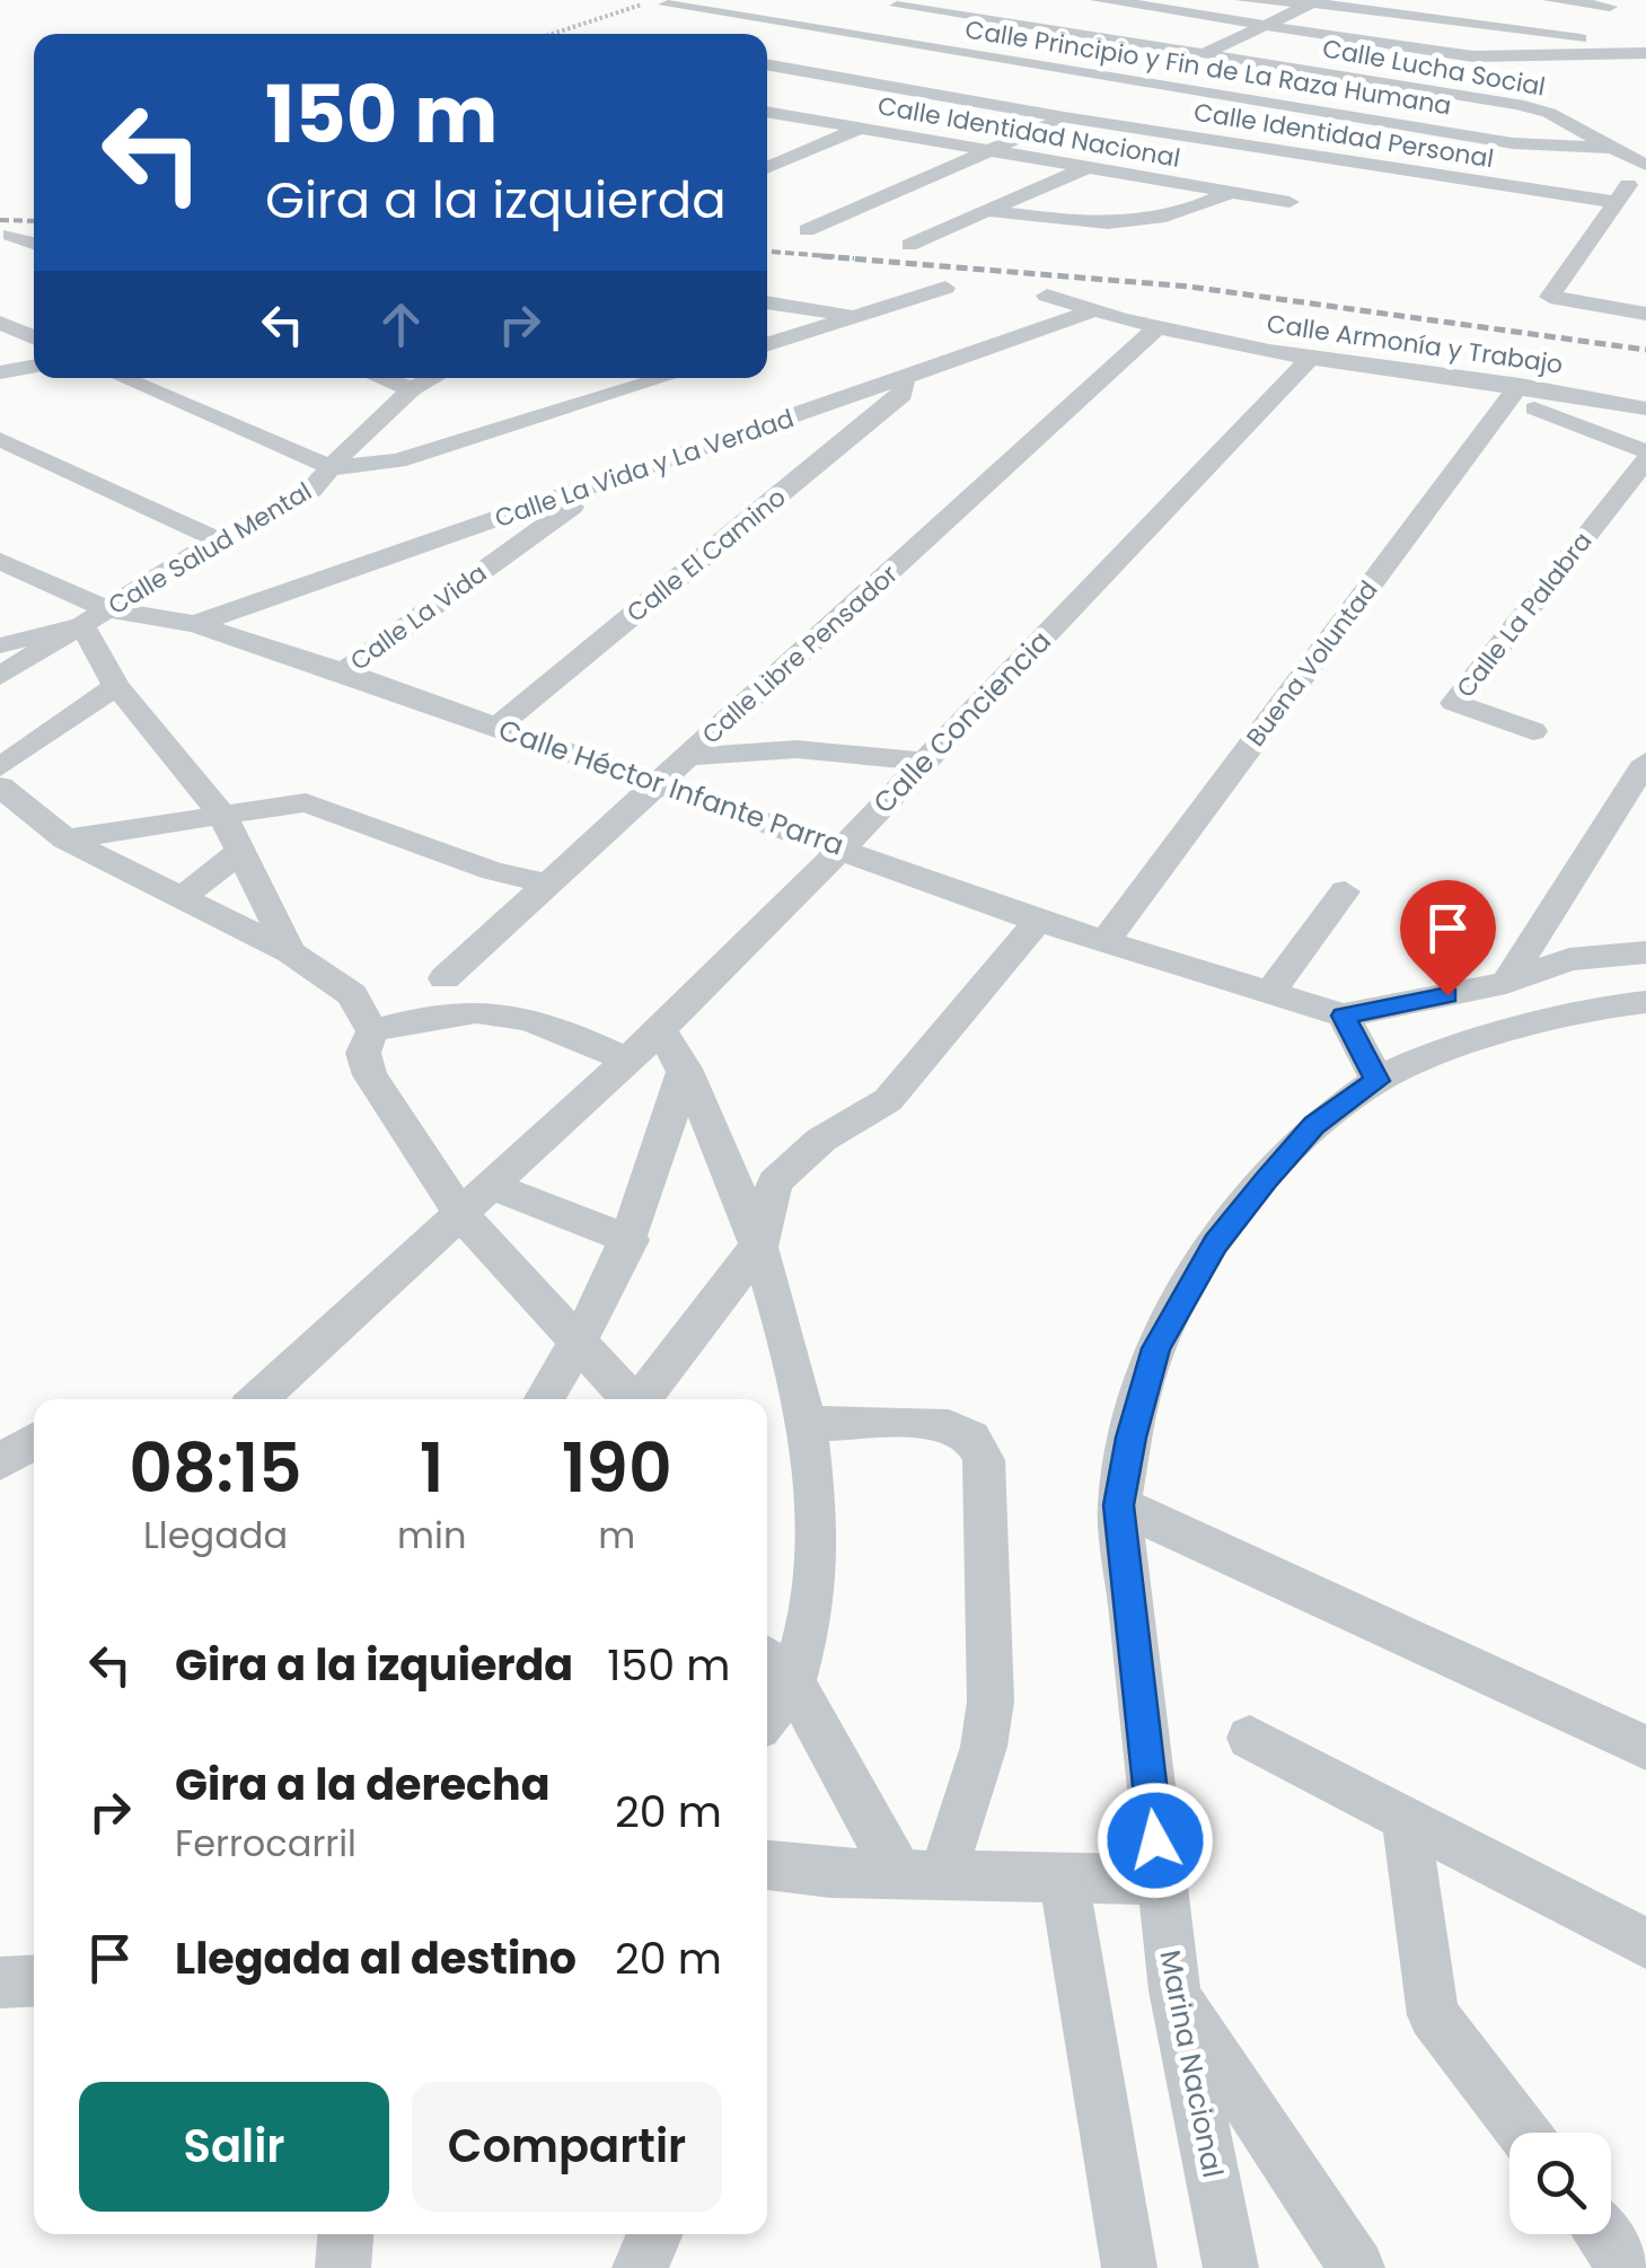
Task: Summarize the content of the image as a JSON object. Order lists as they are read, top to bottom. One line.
{"streets":{"street":["Calle Principio y Fin de La Raza Humana","Calle Lucha Social","Calle Identidad Nacional","Calle Identidad Personal","Calle Armonía y Trabajo","Calle La Vida y La Verdad","Calle Salud Mental","Calle El Camino","Calle La Palabra","Calle La Vida","Calle Libre Pensador","Buena Voluntad","Calle Conciencia","Calle Héctor Infante Parra","Marina Nacional"]},"crossings":[["Calle Principio y Fin de La Raza Humana","Calle Lucha Social"],["Calle Armonía y Trabajo","Calle La Vida y La Verdad"],["Calle Armonía y Trabajo","Calle Libre Pensador"],["Calle Armonía y Trabajo","Buena Voluntad"],["Calle Armonía y Trabajo","Calle Conciencia"],["Calle La Vida y La Verdad","Calle El Camino"],["Calle La Vida y La Verdad","Calle La Vida"],["Calle La Vida y La Verdad","Calle Héctor Infante Parra"],["Calle Salud Mental","Calle Héctor Infante Parra"],["Calle El Camino","Calle Héctor Infante Parra"],["Calle La Vida","Calle Héctor Infante Parra"],["Calle Libre Pensador","Calle Héctor Infante Parra"],["Buena Voluntad","Calle Héctor Infante Parra"],["Calle Conciencia","Calle Héctor Infante Parra"]],"page":{"turn":["150 m","Gira a la izquierda"],"eta":["08:15","Llegada","1","min","190","m"],"list":[{"name":"Gira a la izquierda","value":"150 m"},{"name":"Gira a la derecha","note":"Ferrocarril","value":"20 m"},{"name":"Llegada al destino","value":"20 m"}],"buttons":["Salir","Compartir"]}}
